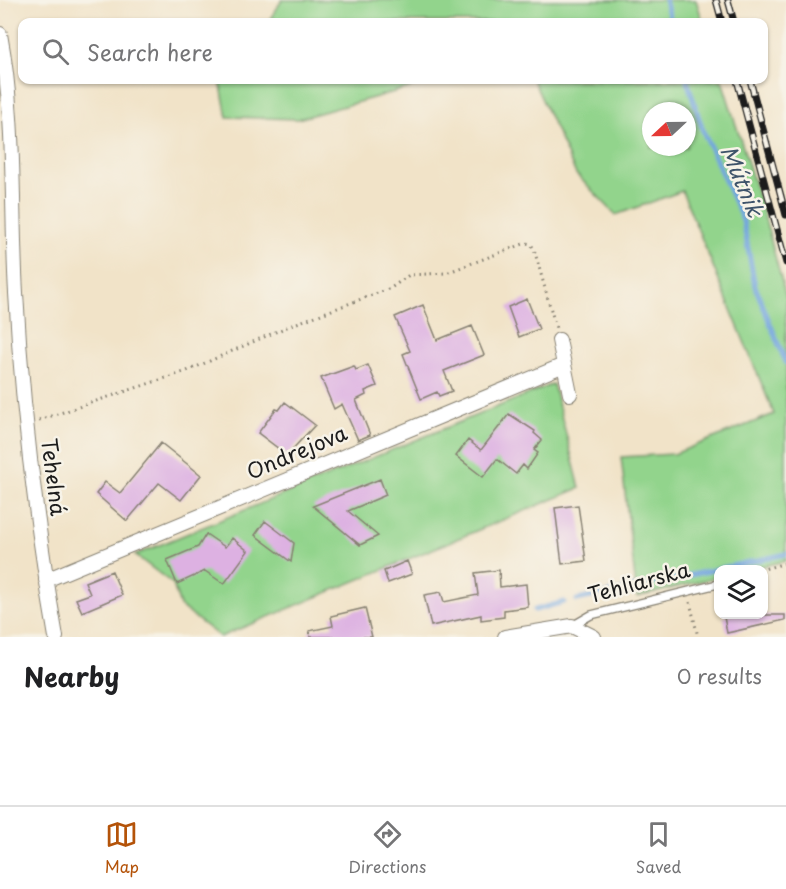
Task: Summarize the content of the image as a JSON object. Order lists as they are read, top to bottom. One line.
{"streets":{"street":["Ondrejova","Tehelná","Tehliarska"]},"crossings":[["Ondrejova","Tehelná"]],"water":["Mútnik"],"north":"left","page":{"search":"Search here","heading":["Nearby","0 results"],"nav":["Map","Directions","Saved"]}}
